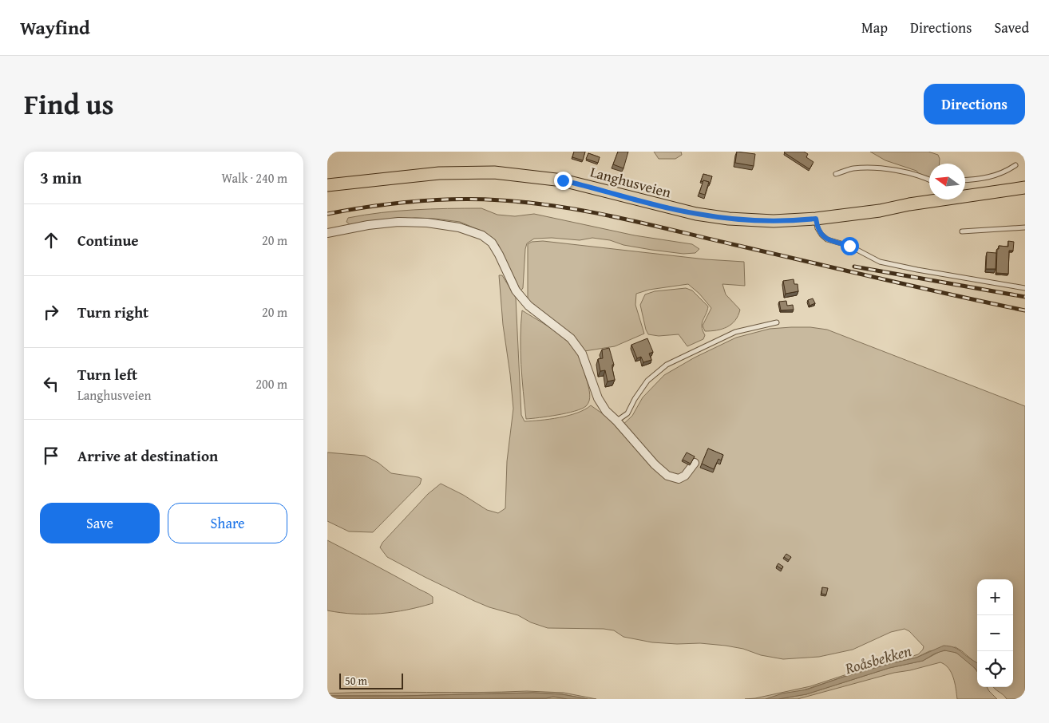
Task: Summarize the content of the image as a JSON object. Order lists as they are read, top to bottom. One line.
{"streets":{"main road":["Langhusveien"]},"water":["Roåsbekken"],"scale_bar":"50 m","north":"left","page":{"header":"Wayfind","nav":["Map","Directions","Saved"],"title":"Find us","buttons":["Directions",["Save","Share"]],"heading":["3 min","Walk · 240 m"],"list":[["Continue","20 m"],["Turn right","20 m"],["Turn left","Langhusveien","200 m"],"Arrive at destination"],"map_buttons":["+","−"],"scale":"50 m"}}
